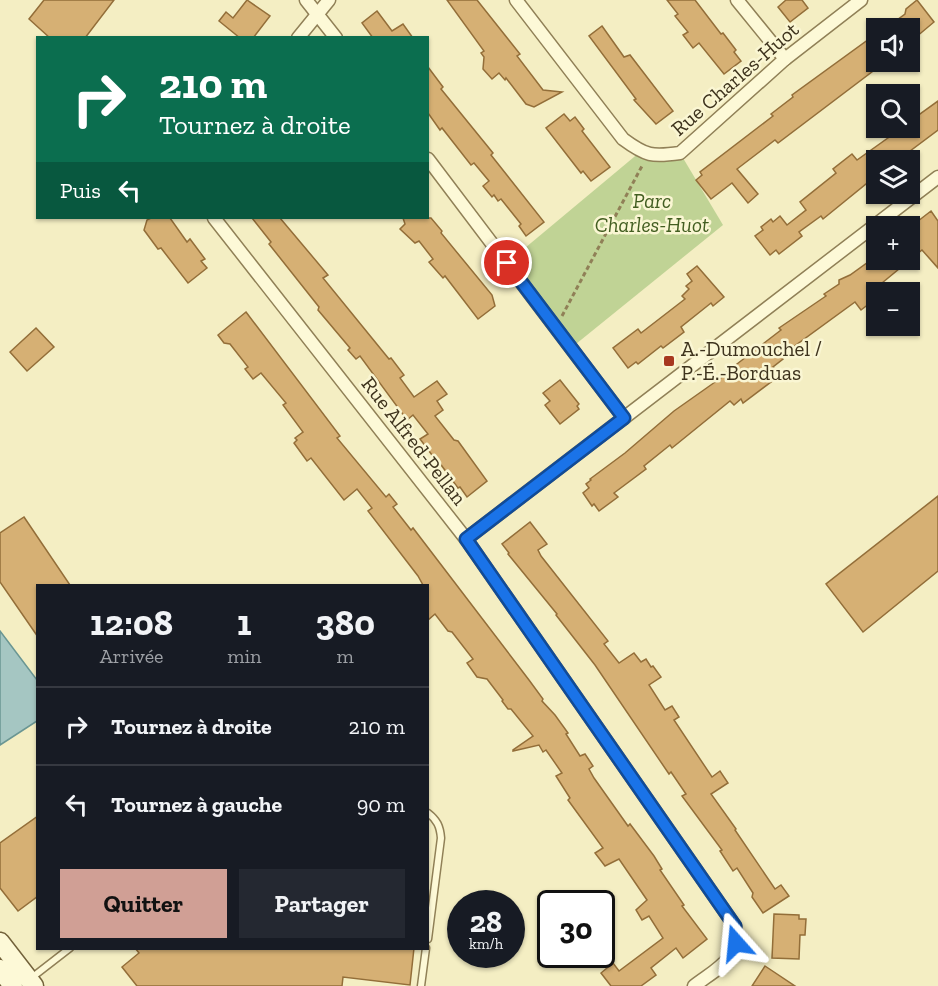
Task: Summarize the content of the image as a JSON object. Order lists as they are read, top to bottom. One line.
{"streets":{"street":["Rue Charles-Huot","Rue Alfred-Pellan"]},"parks":["Parc Charles-Huot"],"places":{"transit":["A.-Dumouchel / P.-É.-Borduas"]},"page":{"map_buttons":["+","−"],"turn":["210 m","Tournez à droite"],"then":"Puis","eta":["12:08","Arrivée","1","min","380","m"],"list":[{"name":"Tournez à droite","value":"210 m"},{"name":"Tournez à gauche","value":"90 m"}],"buttons":["Quitter","Partager"],"speed":"28 km/h","limit":"30"}}
